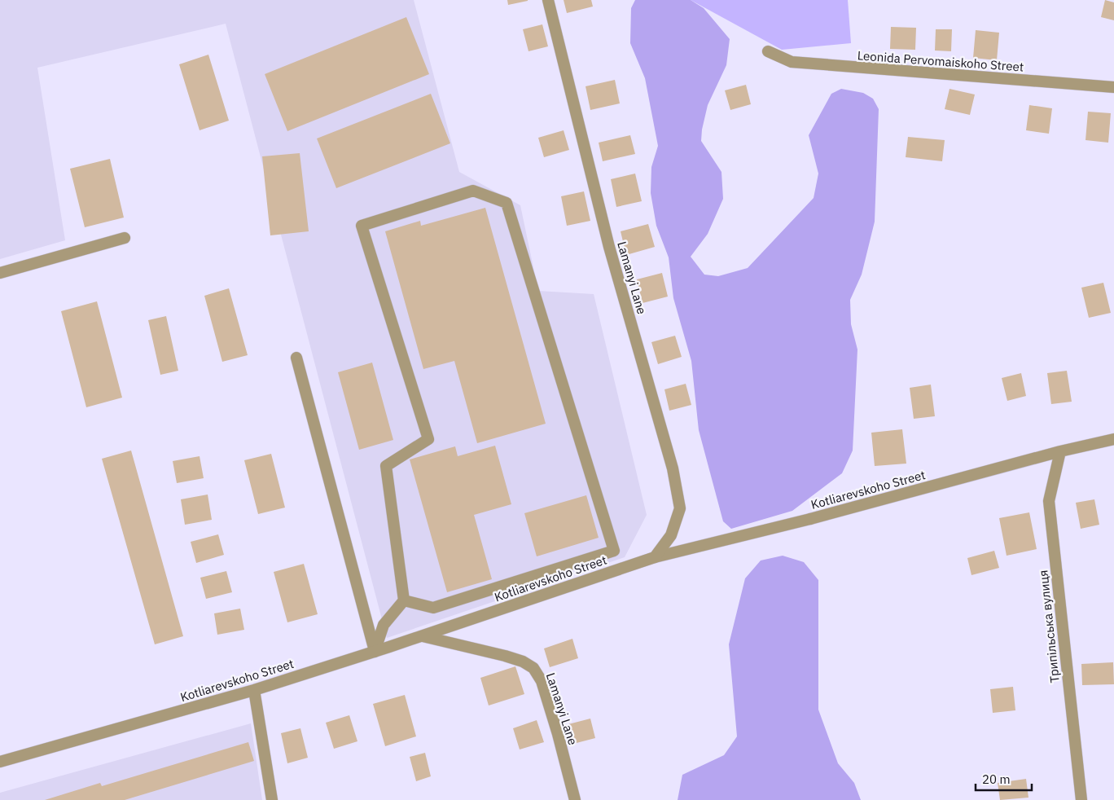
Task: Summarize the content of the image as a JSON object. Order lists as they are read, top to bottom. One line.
{"streets":{"street":["Leonida Pervomaiskoho Street","Lamanyi Lane","Kotliarevskoho Street","Трипільська вулиця"]},"crossings":[["Lamanyi Lane","Kotliarevskoho Street"],["Kotliarevskoho Street","Трипільська вулиця"]],"scale_bar":"20 m"}
